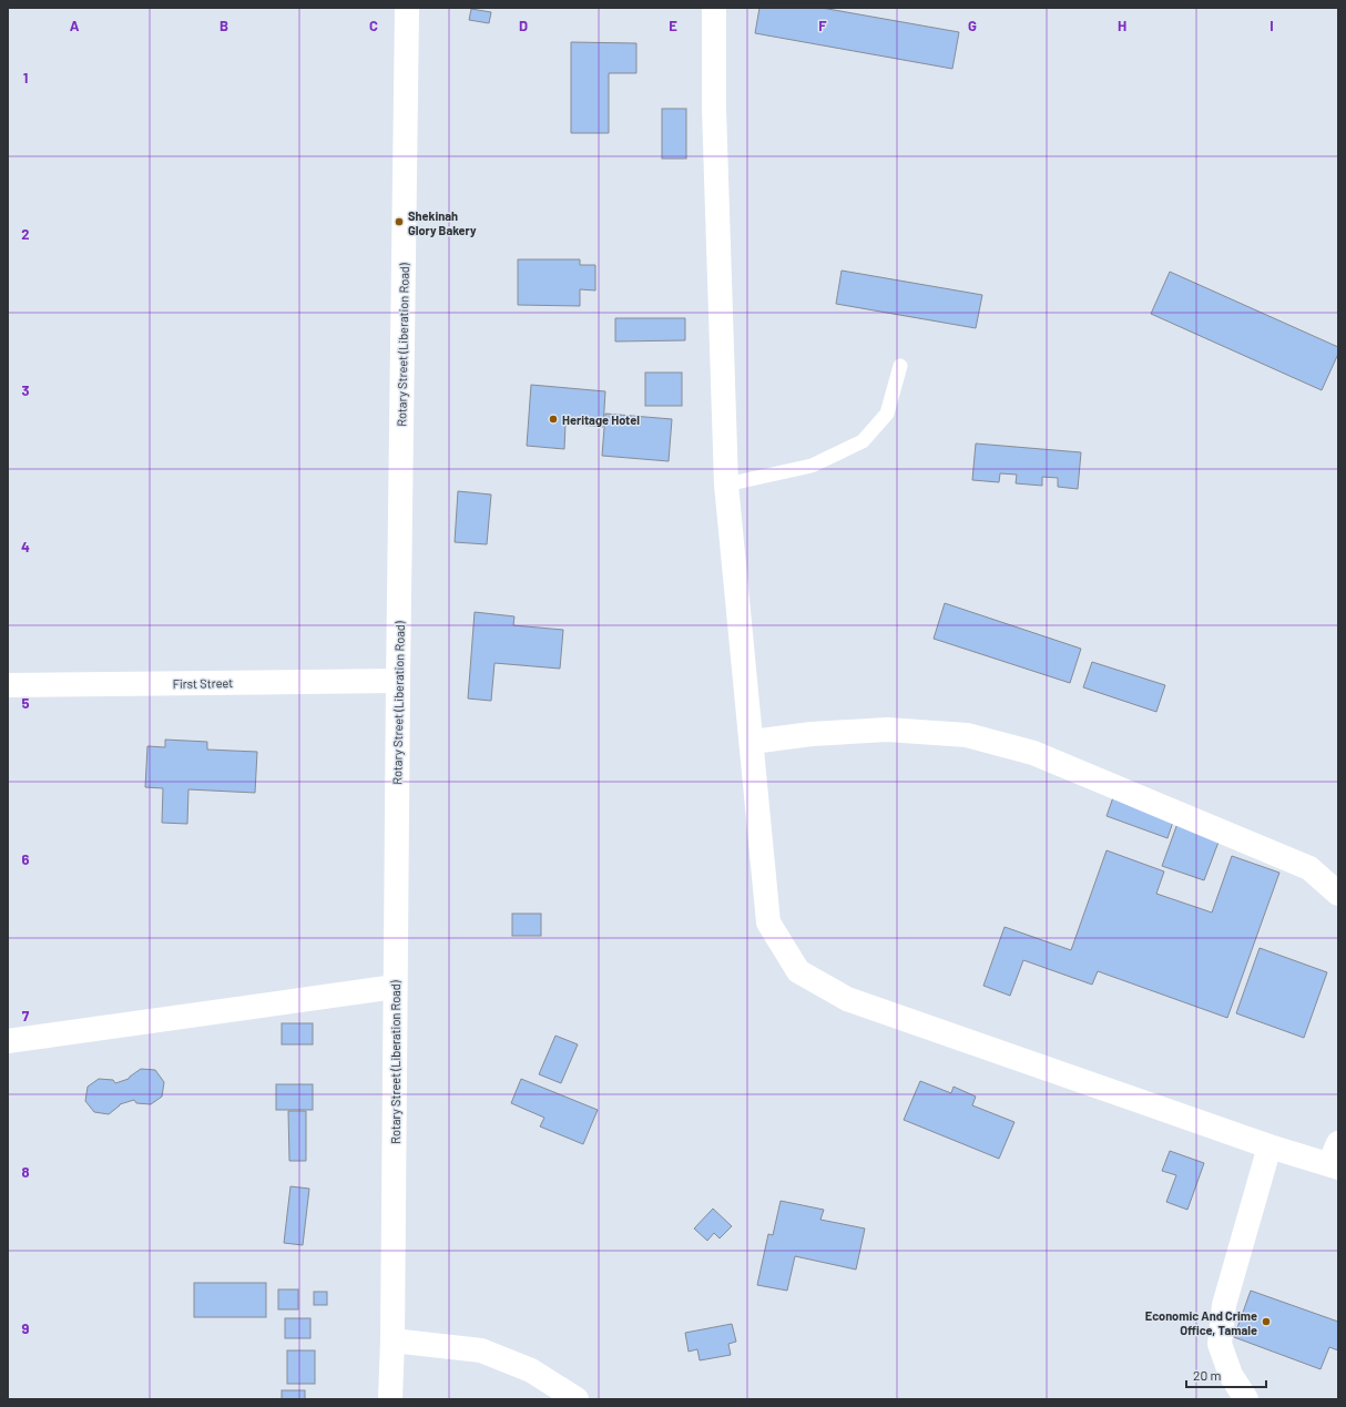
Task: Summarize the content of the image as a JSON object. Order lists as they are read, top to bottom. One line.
{"streets":{"street":["Rotary Street (Liberation Road)","First Street"]},"crossings":[["Rotary Street (Liberation Road)","First Street"]],"places":["Shekinah Glory Bakery","Heritage Hotel","Economic And Crime Office, Tamale"],"scale_bar":"20 m","grid":{"columns":["A","B","C","D","E","F","G","H","I"],"rows":["1","2","3","4","5","6","7","8","9"]}}
